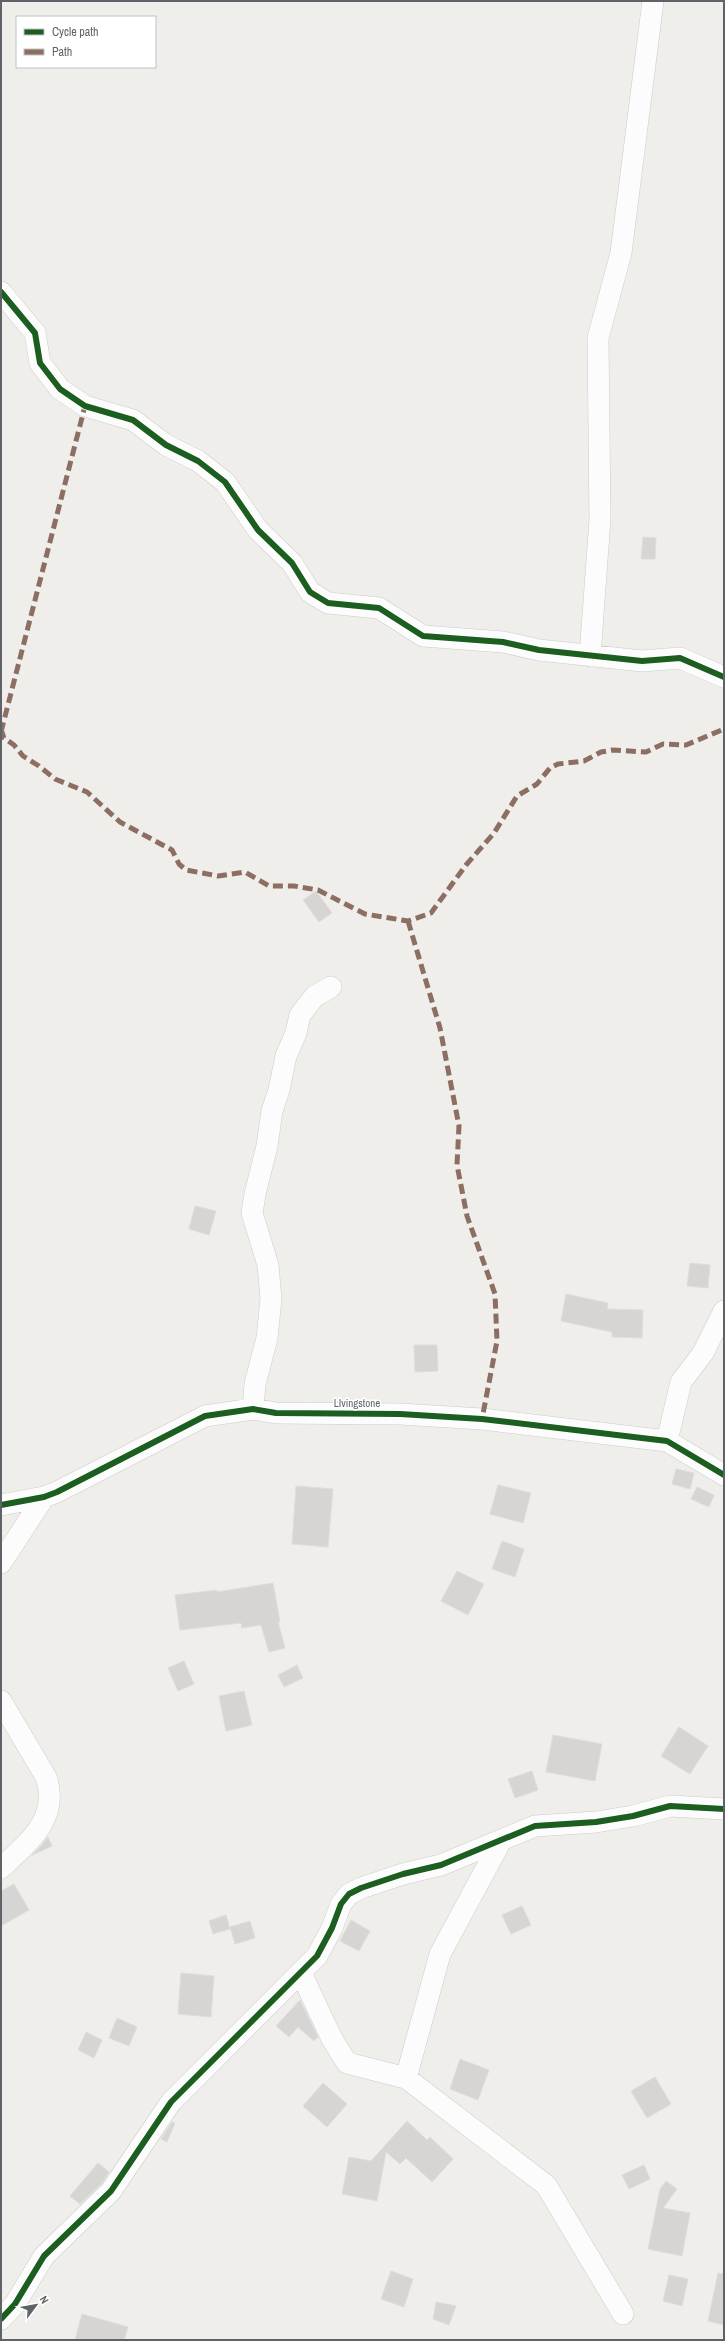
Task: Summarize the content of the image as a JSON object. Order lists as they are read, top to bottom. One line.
{"streets":{"street":["LIvingstone"]},"legend":["Cycle path","Path"],"north":"top right"}
